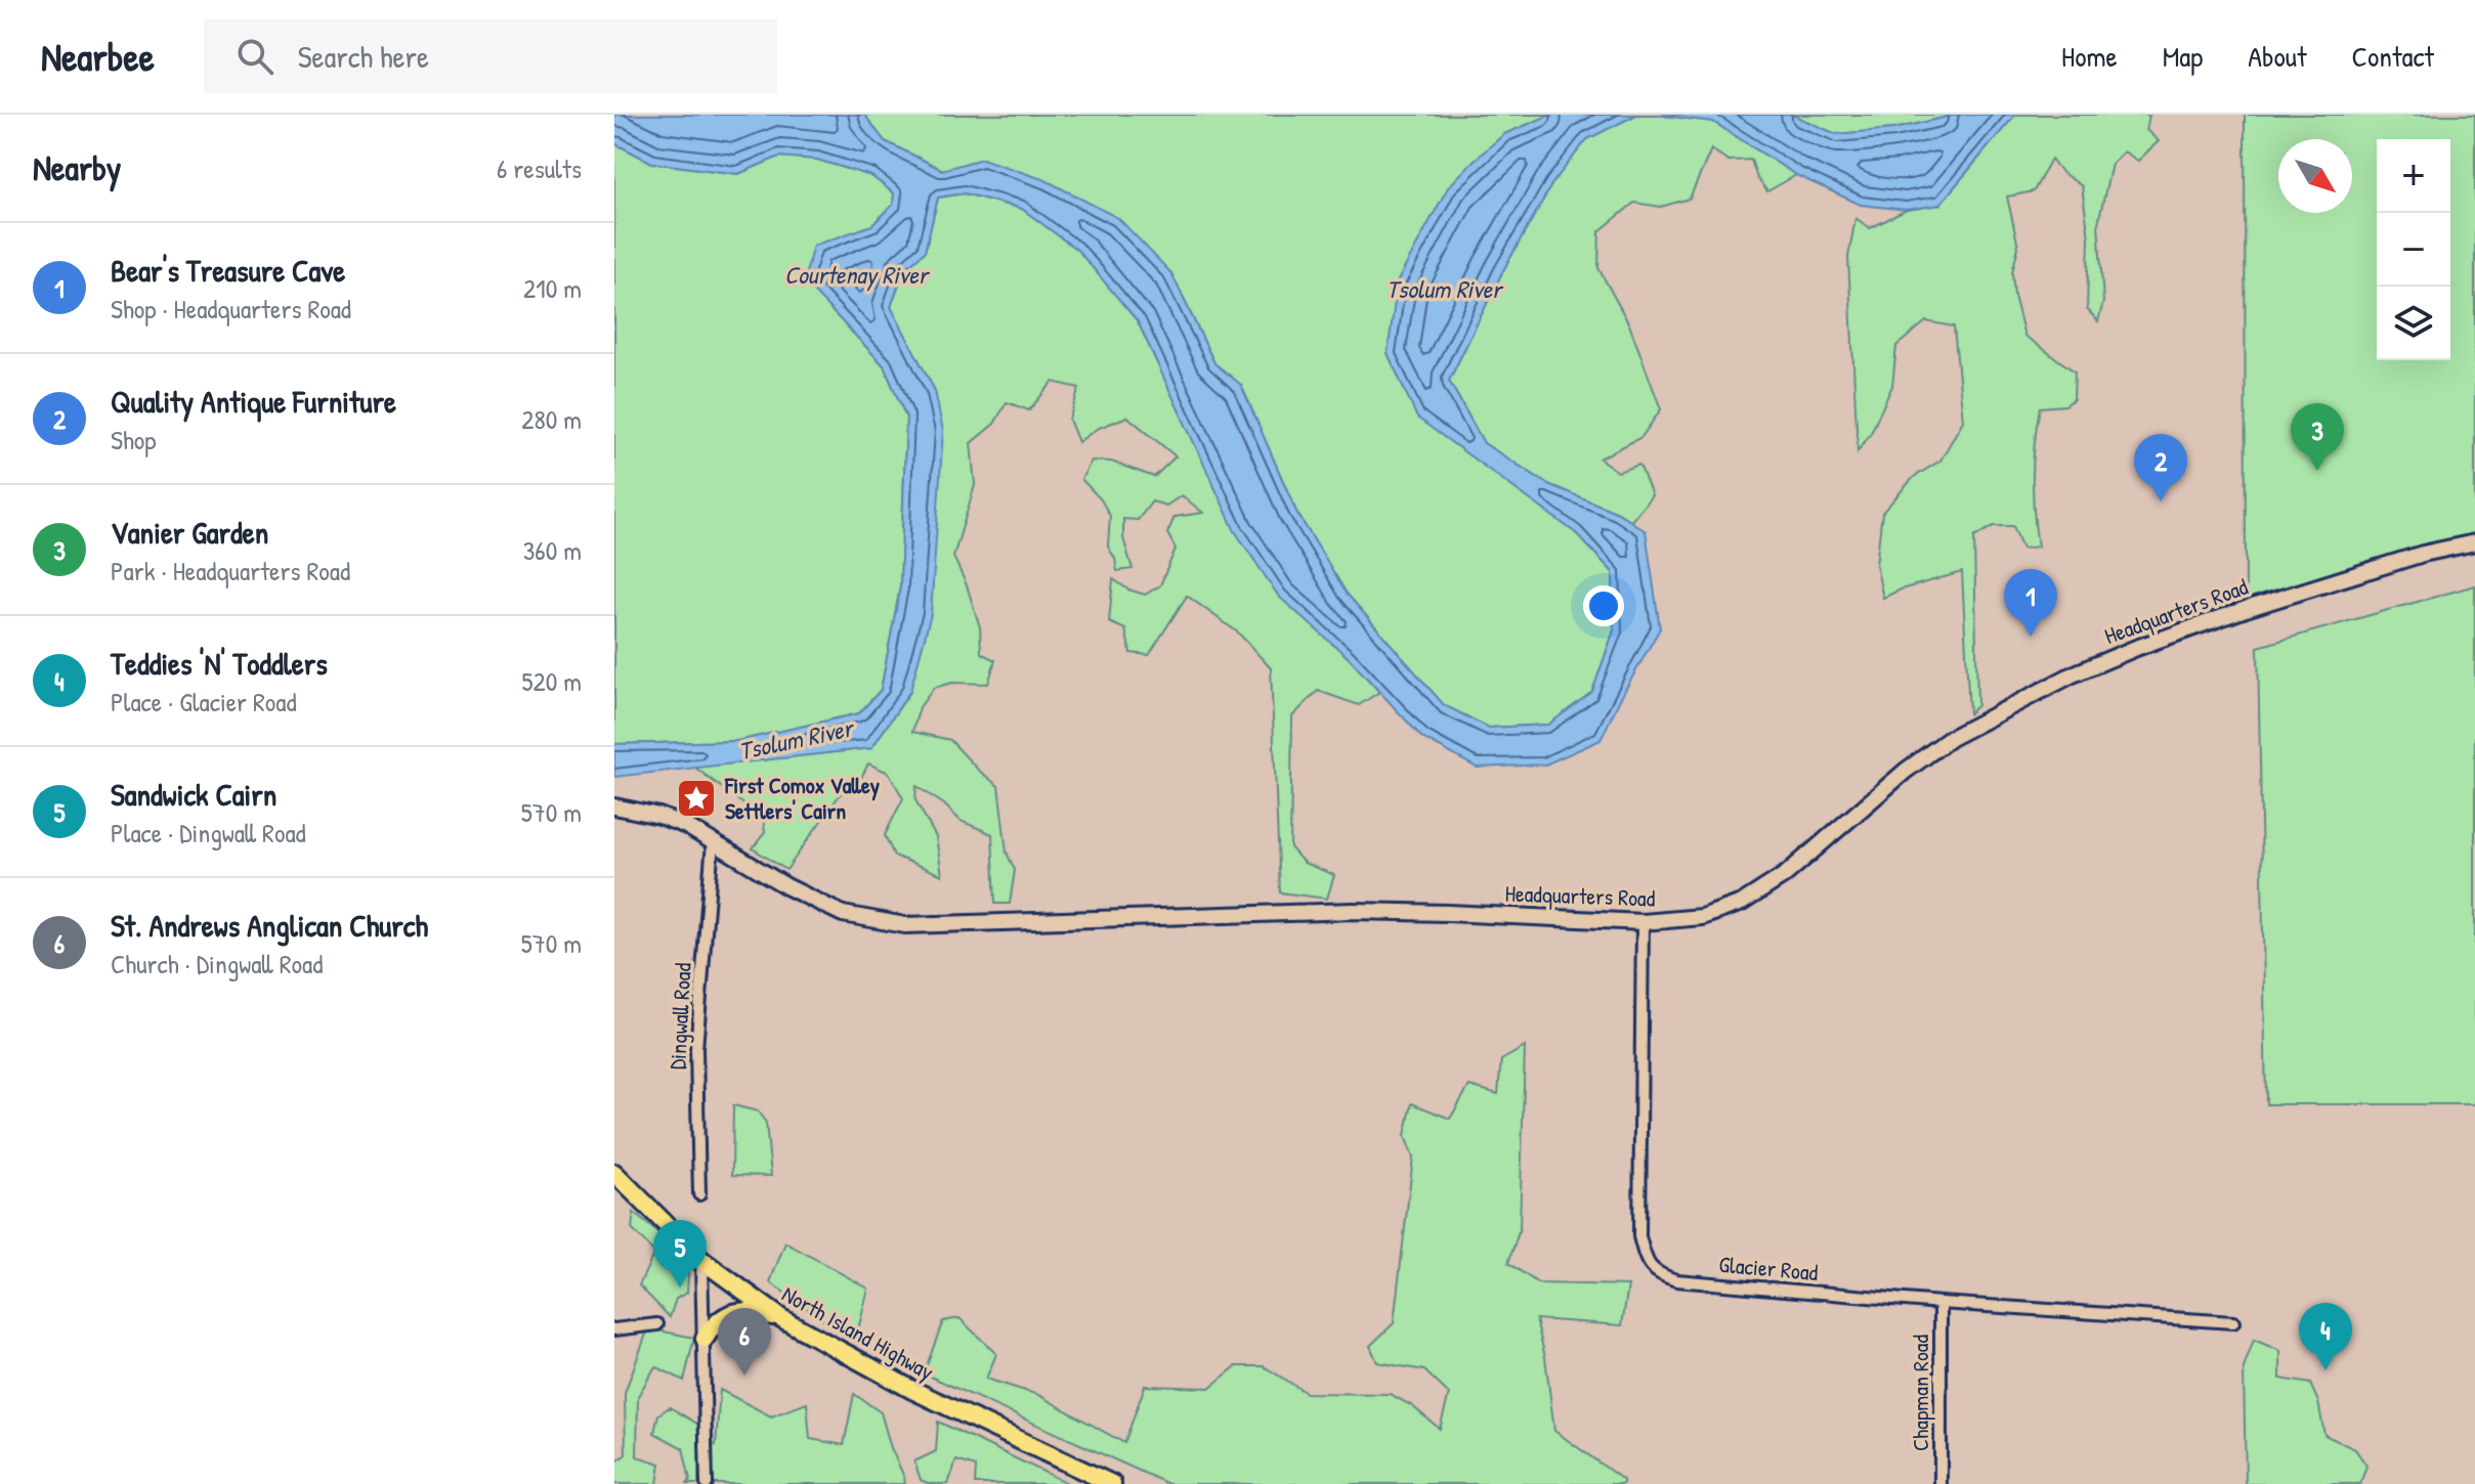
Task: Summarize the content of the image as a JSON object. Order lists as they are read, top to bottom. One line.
{"streets":{"main road":["Headquarters Road","North Island Highway"],"street":["Dingwall Road","Glacier Road","Chapman Road"]},"crossings":[["Headquarters Road","Dingwall Road"],["Headquarters Road","Glacier Road"],["Glacier Road","Chapman Road"]],"water":["Courtenay River","Tsolum River"],"places":{"place":["First Comox Valley Settlers' Cairn"]},"north":"bottom right","page":{"header":"Nearbee","search":"Search here","nav":["Home","Map","About","Contact"],"heading":["Nearby","6 results"],"map_buttons":["+","−"],"list":[{"mark":"1","name":"Bear's Treasure Cave","note":"Shop · Headquarters Road","value":"210 m"},{"mark":"2","name":"Quality Antique Furniture","note":"Shop","value":"280 m"},{"mark":"3","name":"Vanier Garden","note":"Park · Headquarters Road","value":"360 m"},{"mark":"4","name":"Teddies 'N' Toddlers","note":"Place · Glacier Road","value":"520 m"},{"mark":"5","name":"Sandwick Cairn","note":"Place · Dingwall Road","value":"570 m"},{"mark":"6","name":"St. Andrews Anglican Church","note":"Church · Dingwall Road","value":"570 m"}],"pins":["3","2","1","5","4","6"]}}
